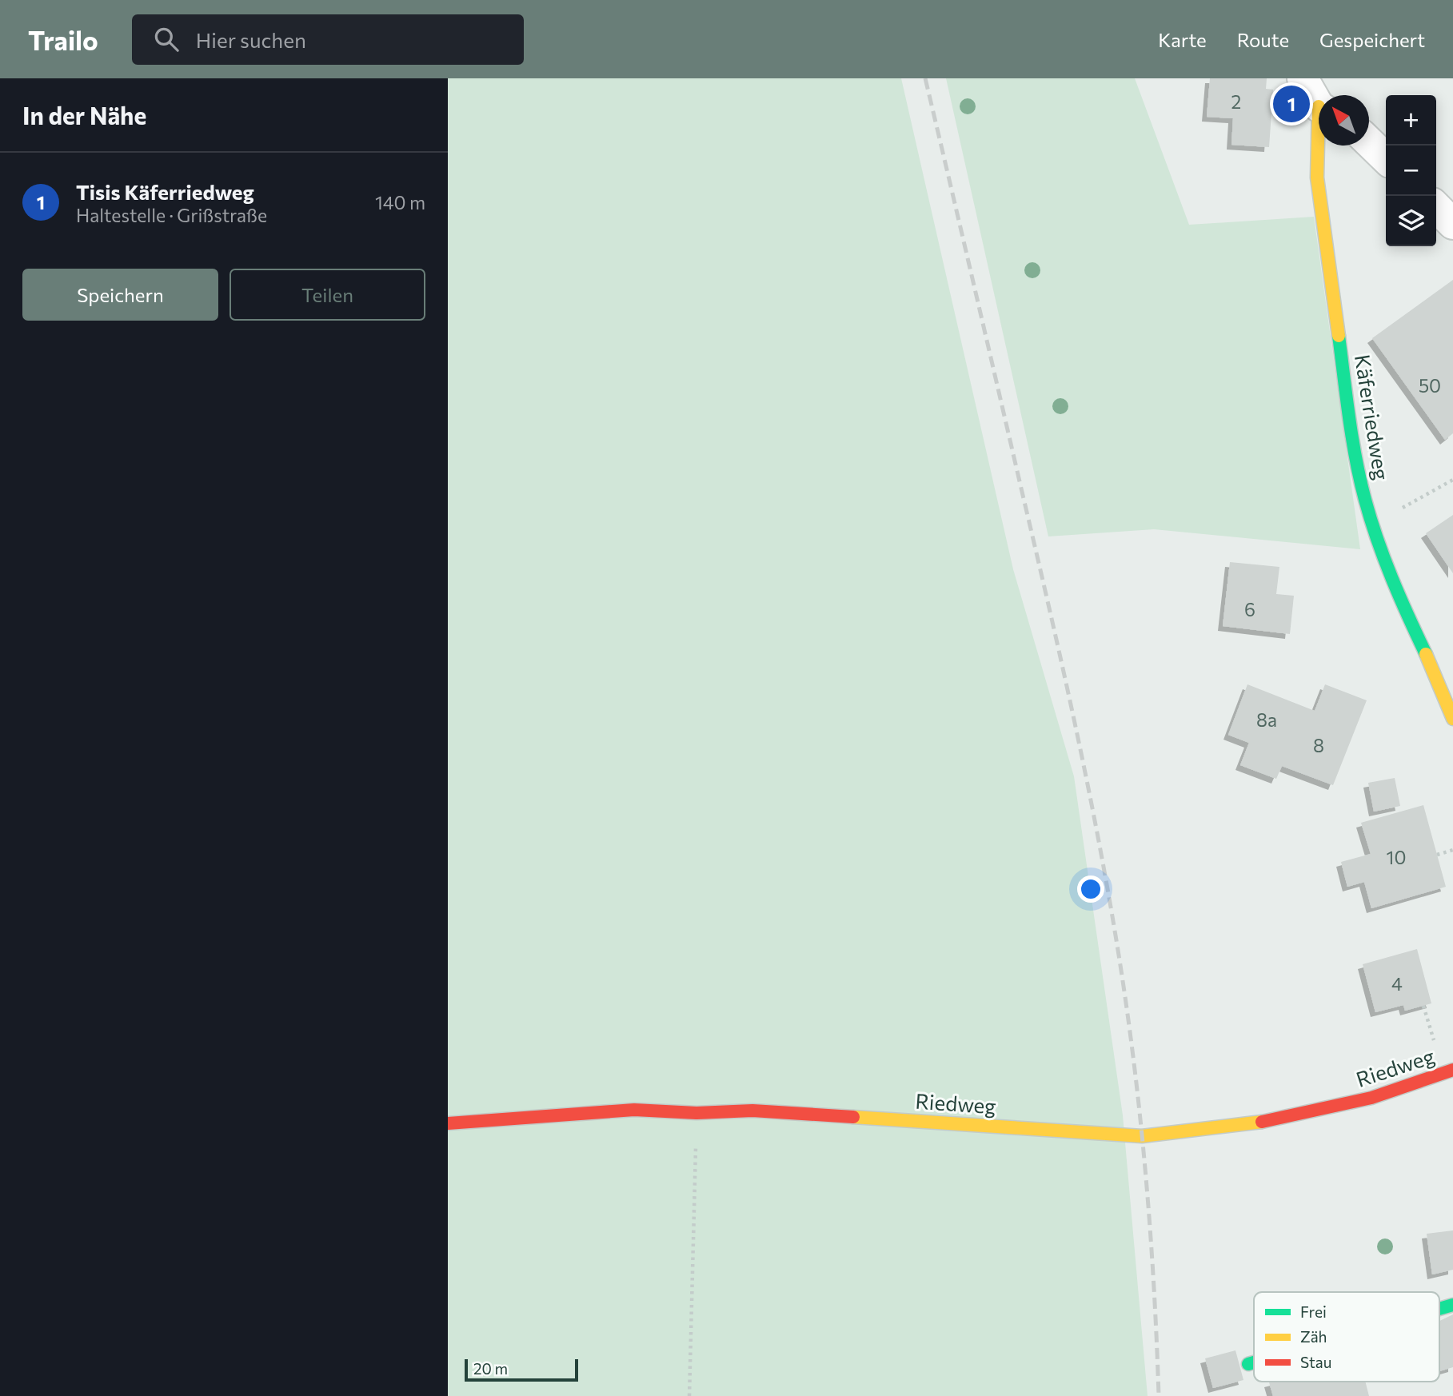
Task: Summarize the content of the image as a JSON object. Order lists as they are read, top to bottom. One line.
{"streets":{"street":["Käferriedweg","Riedweg"]},"house_numbers":["2","50","6","8a","8","10","4"],"legend":["Frei","Zäh","Stau"],"scale_bar":"20 m","north":"top left","page":{"header":"Trailo","search":"Hier suchen","nav":["Karte","Route","Gespeichert"],"heading":"In der Nähe","pins":"1","map_buttons":["+","−"],"list":[{"mark":"1","name":"Tisis Käferriedweg","note":"Haltestelle · Grißstraße","value":"140 m"}],"buttons":["Speichern","Teilen"],"scale":"20 m"}}
